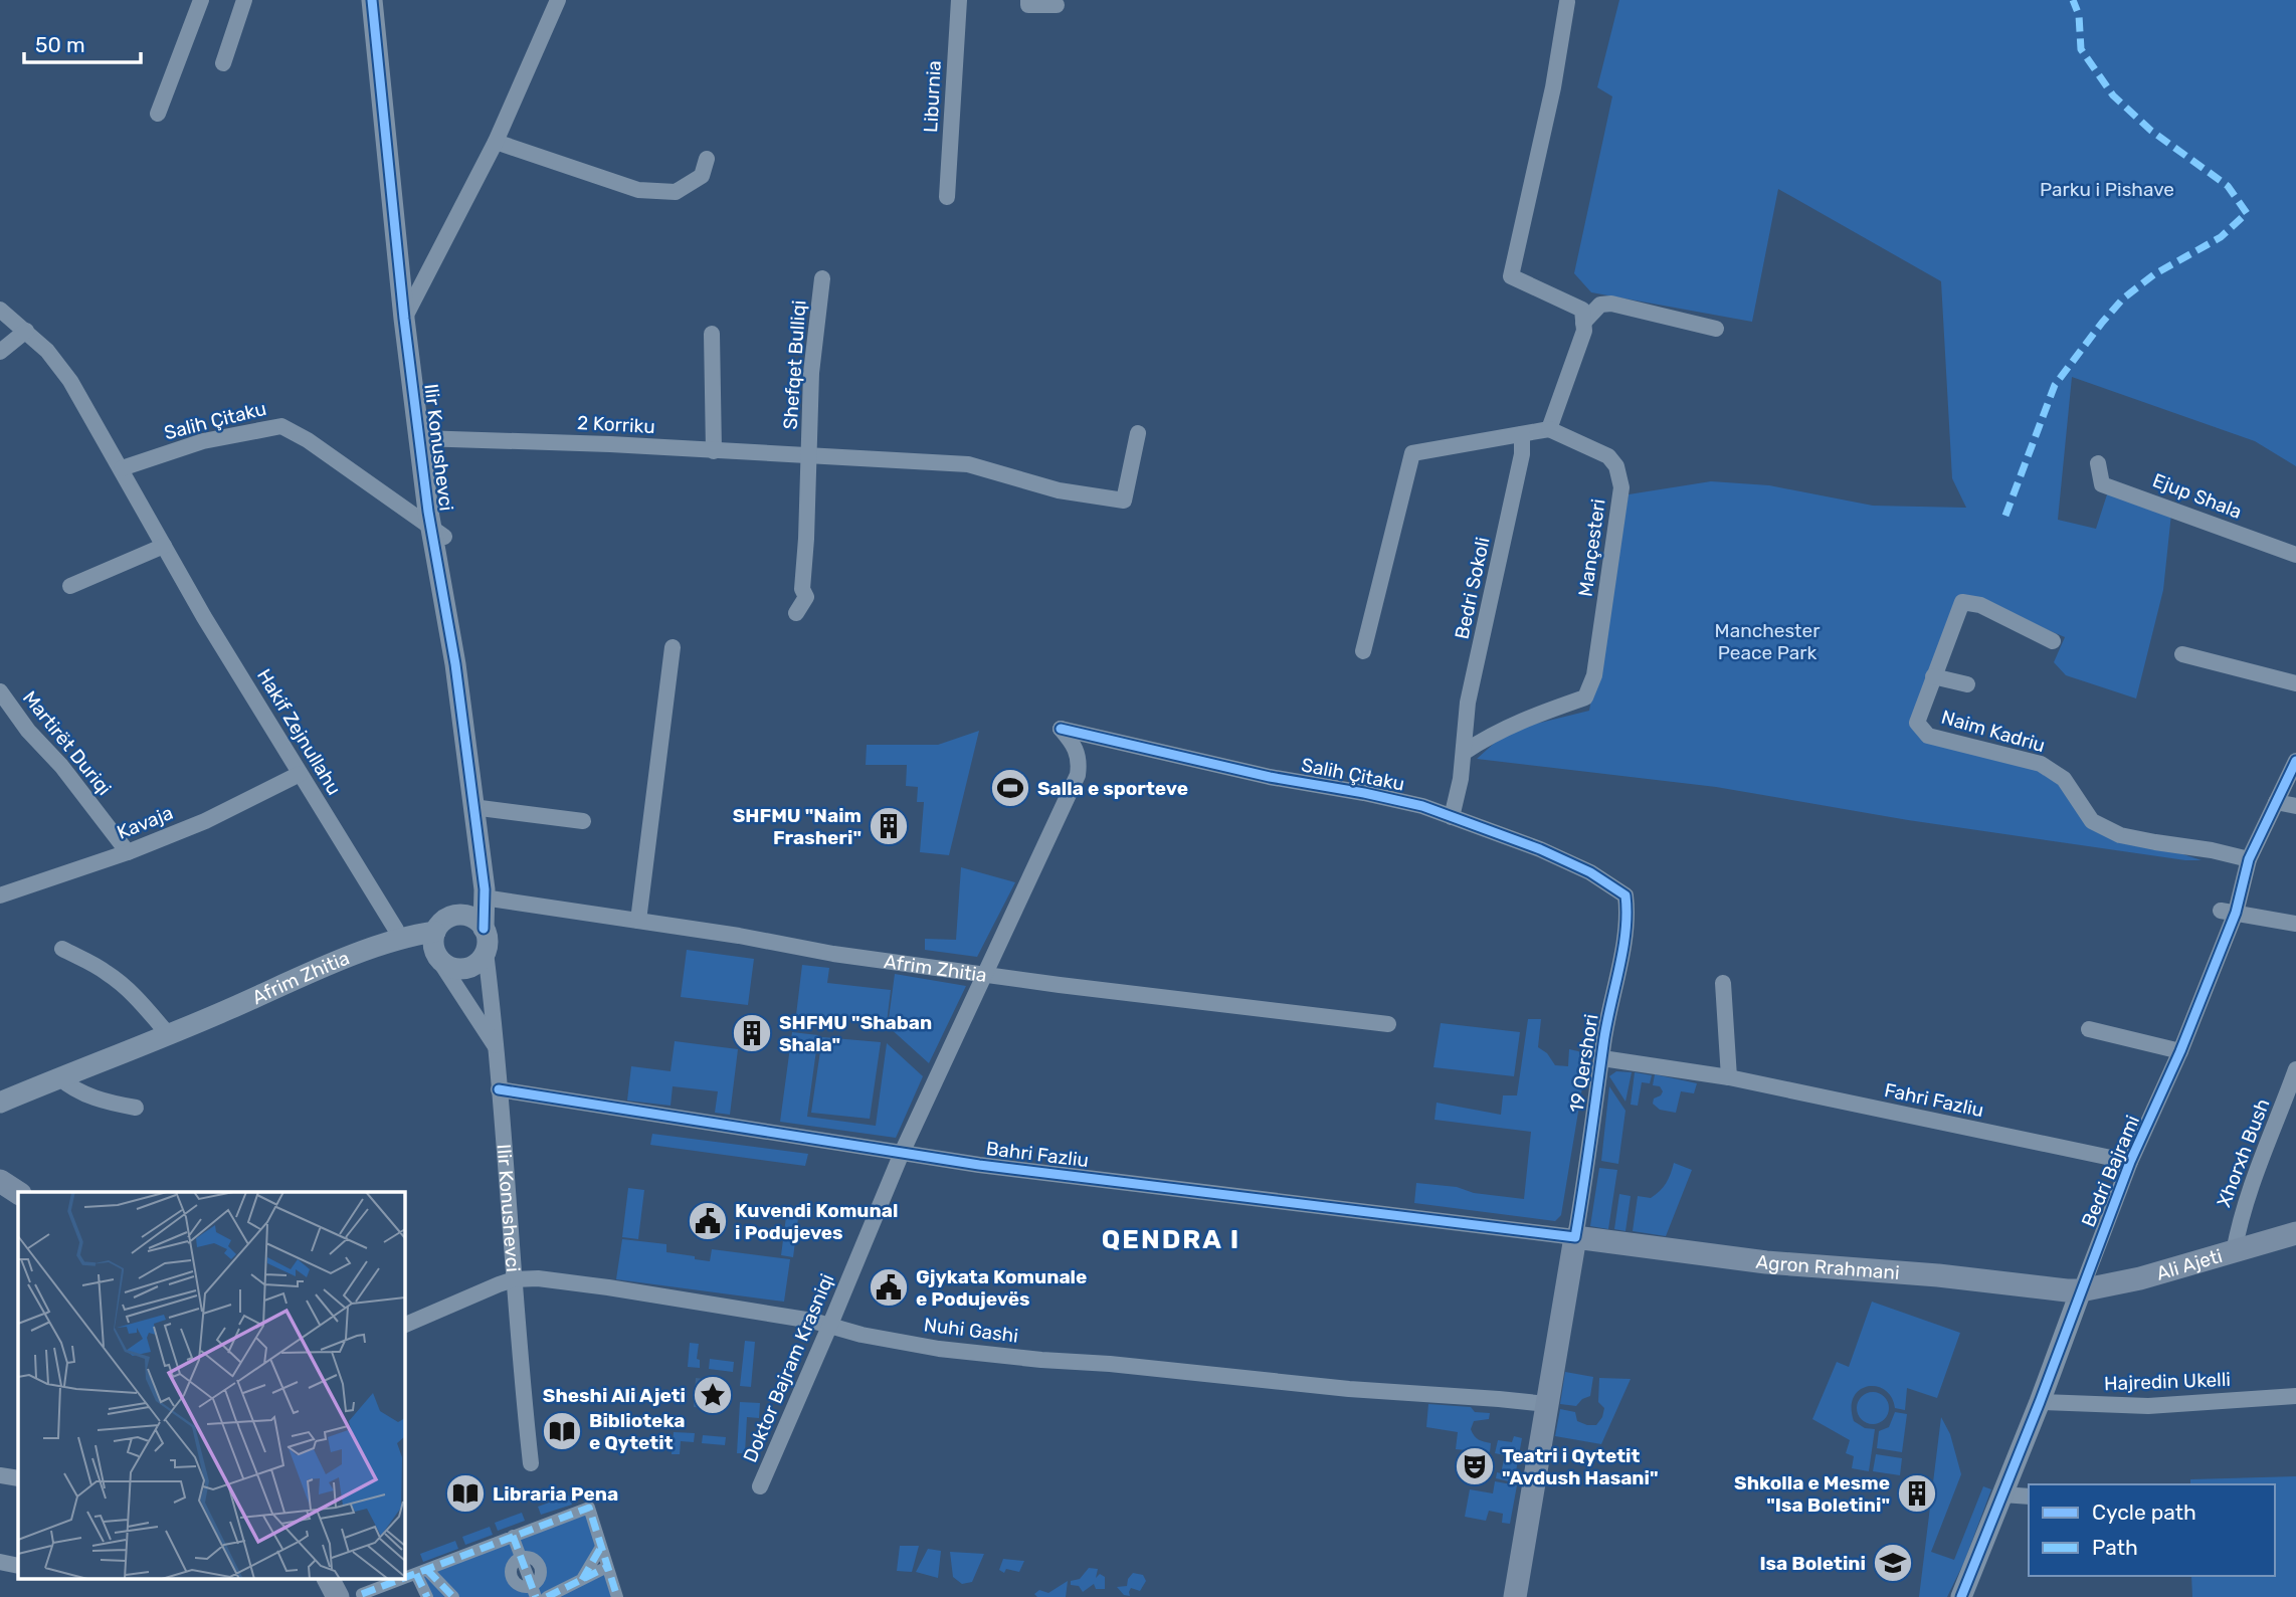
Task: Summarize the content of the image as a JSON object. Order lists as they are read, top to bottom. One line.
{"streets":{"main road":["19 Qershori","Ali Ajeti","Agron Rrahmani"],"street":["Liburnia","Shefqet Bulliqi","Salih Çitaku","2 Korriku","Ilir Konushevci","Ejup Shala","Mançesteri","Bedri Sokoli","Naim Kadriu","Hakif Zejnullahu","Martirët Duriqi","Kavaja","Afrim Zhitia","Fahri Fazliu","Xhorxh Bush","Bahri Fazliu","Bedri Bajrami","Nuhi Gashi","Doktor Bajram Krasniqi","Hajredin Ukelli"]},"crossings":[["Shefqet Bulliqi","2 Korriku"],["Salih Çitaku","Ilir Konushevci"],["Salih Çitaku","Hakif Zejnullahu"],["Salih Çitaku","19 Qershori"],["Salih Çitaku","Doktor Bajram Krasniqi"],["2 Korriku","Ilir Konushevci"],["Ilir Konushevci","Afrim Zhitia"],["Ilir Konushevci","Bahri Fazliu"],["Ilir Konushevci","Nuhi Gashi"],["Mançesteri","Bedri Sokoli"],["Naim Kadriu","Bedri Bajrami"],["Hakif Zejnullahu","Kavaja"],["Hakif Zejnullahu","Afrim Zhitia"],["Martirët Duriqi","Kavaja"],["Afrim Zhitia","Doktor Bajram Krasniqi"],["19 Qershori","Fahri Fazliu"],["19 Qershori","Bahri Fazliu"],["19 Qershori","Agron Rrahmani"],["19 Qershori","Nuhi Gashi"],["Fahri Fazliu","Bedri Bajrami"],["Xhorxh Bush","Ali Ajeti"],["Bahri Fazliu","Agron Rrahmani"],["Bahri Fazliu","Doktor Bajram Krasniqi"],["Bedri Bajrami","Ali Ajeti"],["Bedri Bajrami","Agron Rrahmani"],["Bedri Bajrami","Hajredin Ukelli"],["Ali Ajeti","Agron Rrahmani"],["Nuhi Gashi","Doktor Bajram Krasniqi"]],"districts":["QENDRA I"],"parks":["Parku i Pishave","Manchester Peace Park"],"places":{"sports":["Salla e sporteve"],"building":["SHFMU \"Naim Frasheri\"","SHFMU \"Shaban Shala\"","Shkolla e Mesme \"Isa Boletini\""],"public building":["Kuvendi Komunal i Podujeves","Gjykata Komunale e Podujevës"],"place":["Sheshi Ali Ajeti"],"library":["Biblioteka e Qytetit","Libraria Pena"],"theatre":["Teatri i Qytetit \"Avdush Hasani\""],"school or university":["Isa Boletini"]},"legend":["Cycle path","Path"],"scale_bar":"50 m"}
